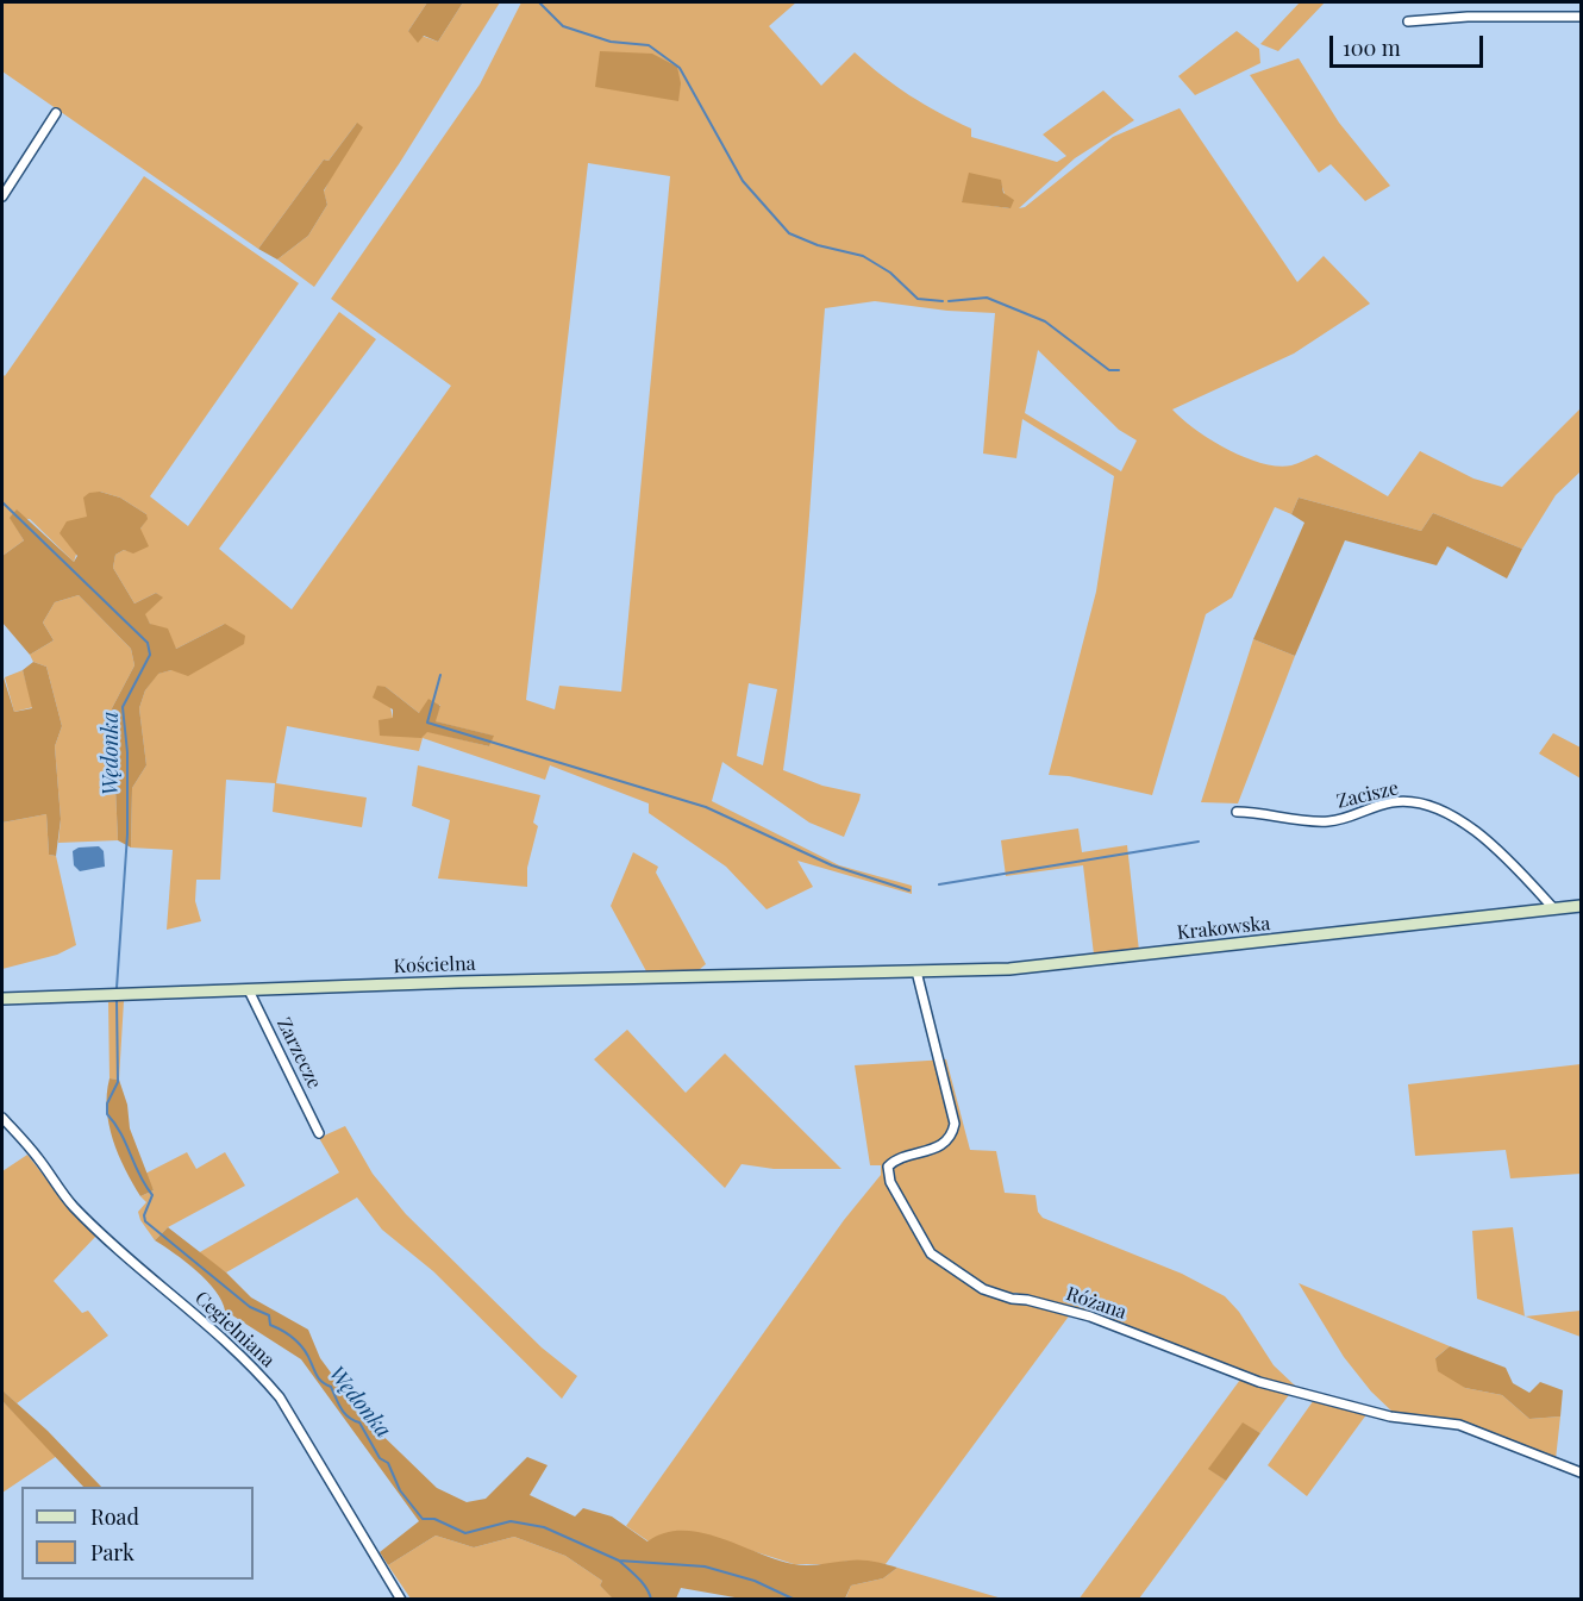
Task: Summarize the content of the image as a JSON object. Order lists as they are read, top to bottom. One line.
{"streets":{"street":["Zacisze","Krakowska","Kościelna","Zarzecze","Różana","Cegielniana"]},"crossings":[["Zacisze","Krakowska"],["Krakowska","Kościelna"],["Krakowska","Różana"],["Kościelna","Zarzecze"]],"water":["Wędonka"],"legend":["Road","Park"],"scale_bar":"100 m"}
